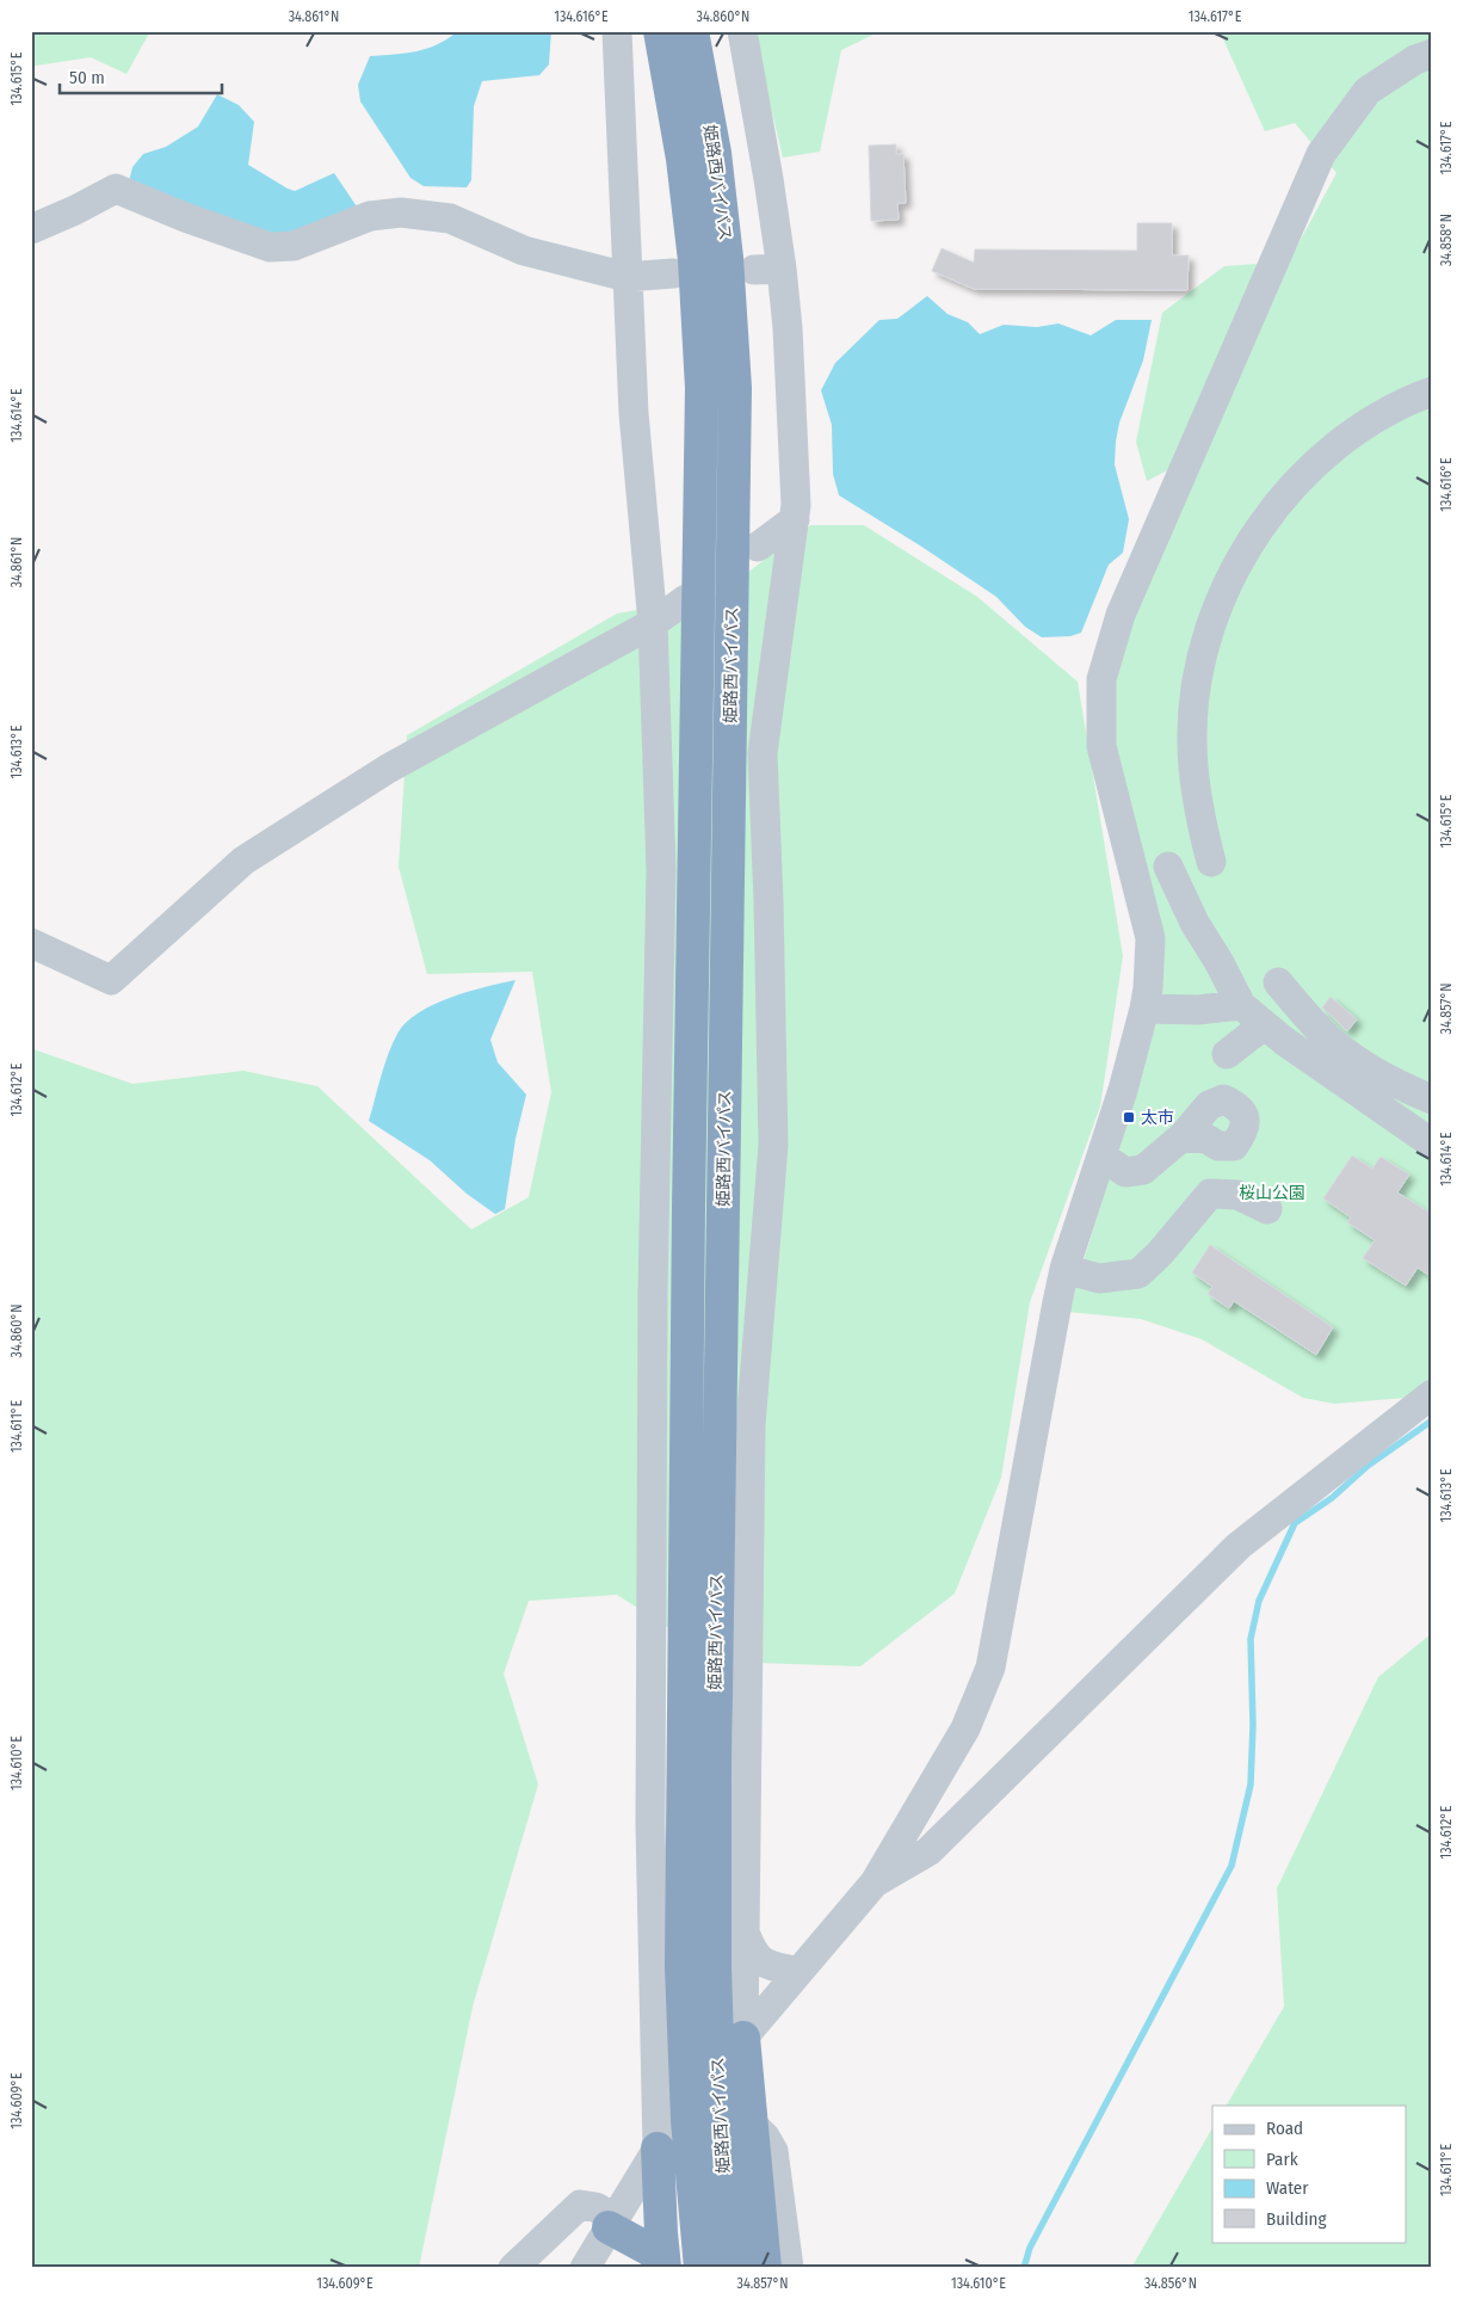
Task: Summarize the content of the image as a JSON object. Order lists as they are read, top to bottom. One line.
{"streets":{"highway":["姫路西バイパス"]},"parks":["桜山公園"],"places":{"transit":["太市"]},"legend":["Road","Park","Water","Building"],"scale_bar":"50 m","coordinates":["34.861°N","134.616°E","34.860°N","134.617°E","134.615°E","34.858°N","134.614°E","134.613°E","34.857°N","134.612°E","134.611°E","134.610°E","134.609°E","34.856°N"]}
